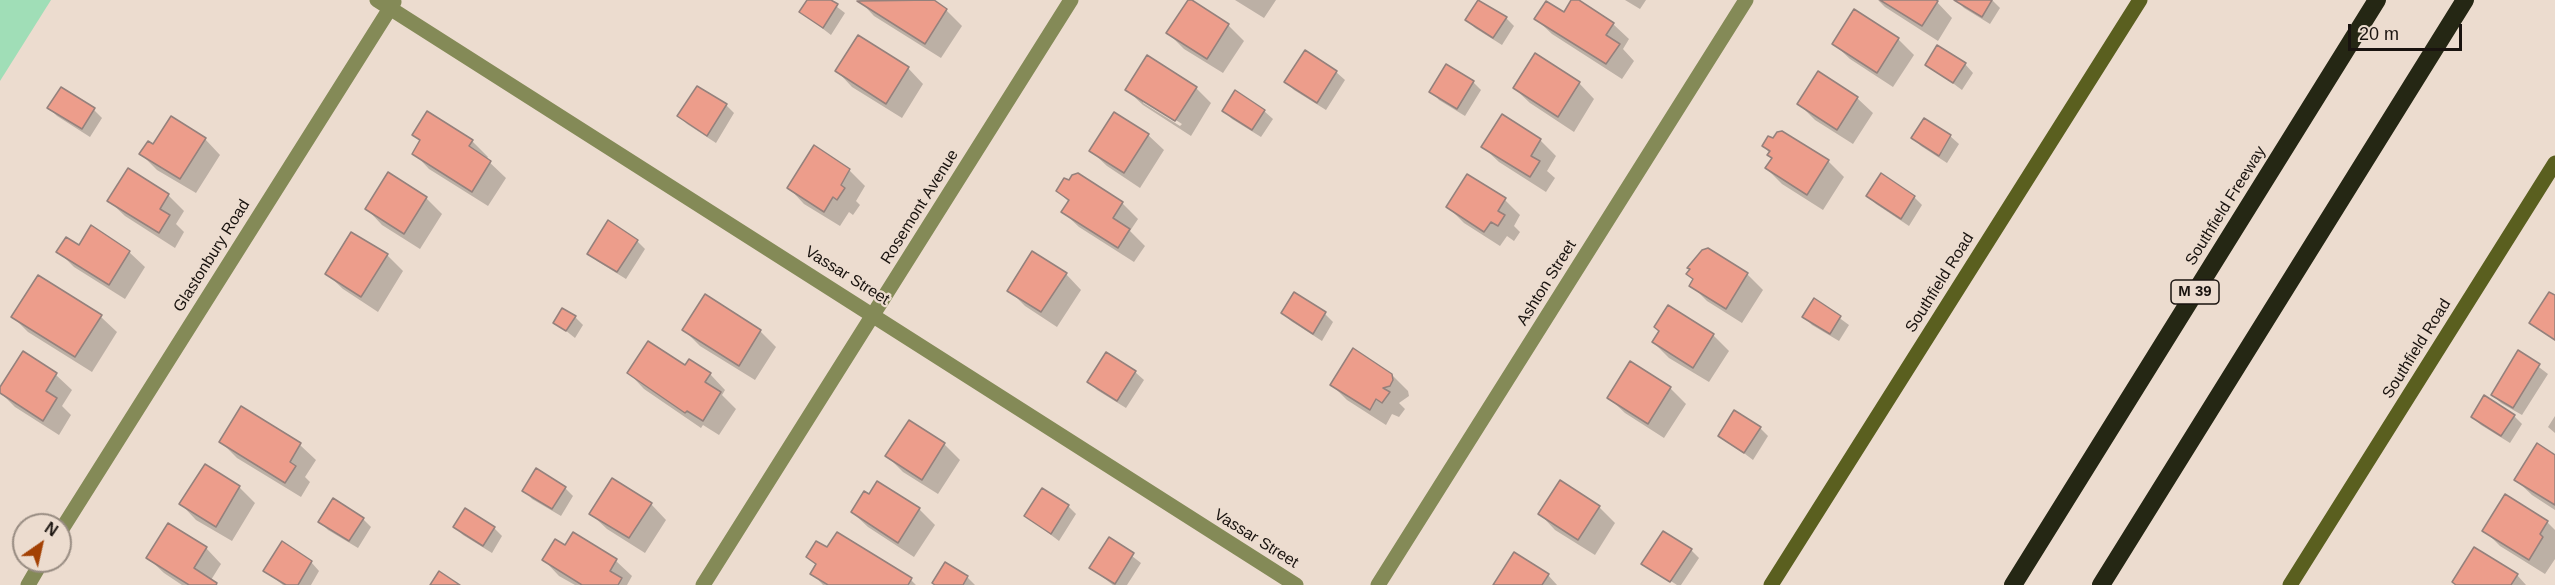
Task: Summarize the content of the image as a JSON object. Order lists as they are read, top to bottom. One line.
{"streets":{"highway":["Southfield Freeway","M 39"],"main road":["Southfield Road"],"street":["Rosemont Avenue","Glastonbury Road","Vassar Street","Ashton Street"]},"crossings":[["Rosemont Avenue","Vassar Street"],["Glastonbury Road","Vassar Street"]],"scale_bar":"20 m","north":"top right"}
